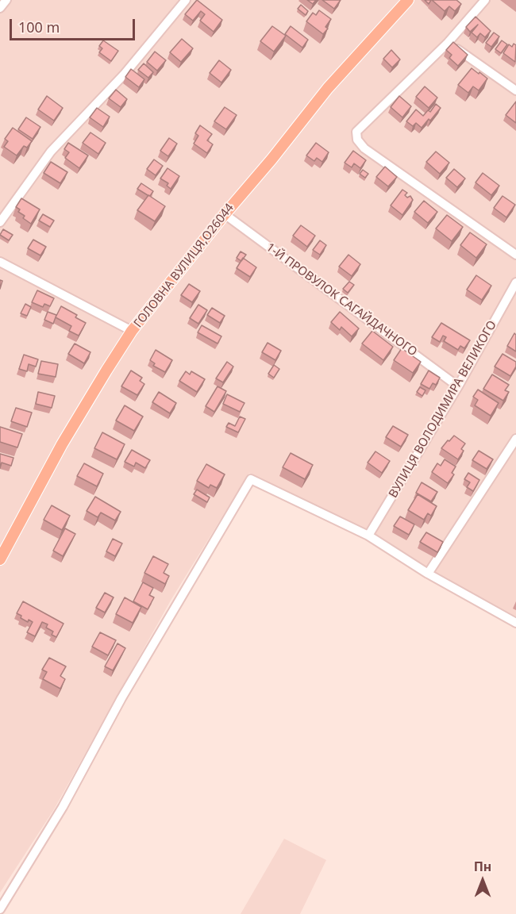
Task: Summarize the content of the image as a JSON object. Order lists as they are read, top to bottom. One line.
{"streets":{"main road":["ГОЛОВНА ВУЛИЦЯ,О26044"],"street":["1-Й ПРОВУЛОК САГАЙДАЧНОГО","ВУЛИЦЯ ВОЛОДИМИРА ВЕЛИКОГО"]},"crossings":[["ГОЛОВНА ВУЛИЦЯ,О26044","1-Й ПРОВУЛОК САГАЙДАЧНОГО"],["1-Й ПРОВУЛОК САГАЙДАЧНОГО","ВУЛИЦЯ ВОЛОДИМИРА ВЕЛИКОГО"]],"scale_bar":"100 m","north":"top"}
